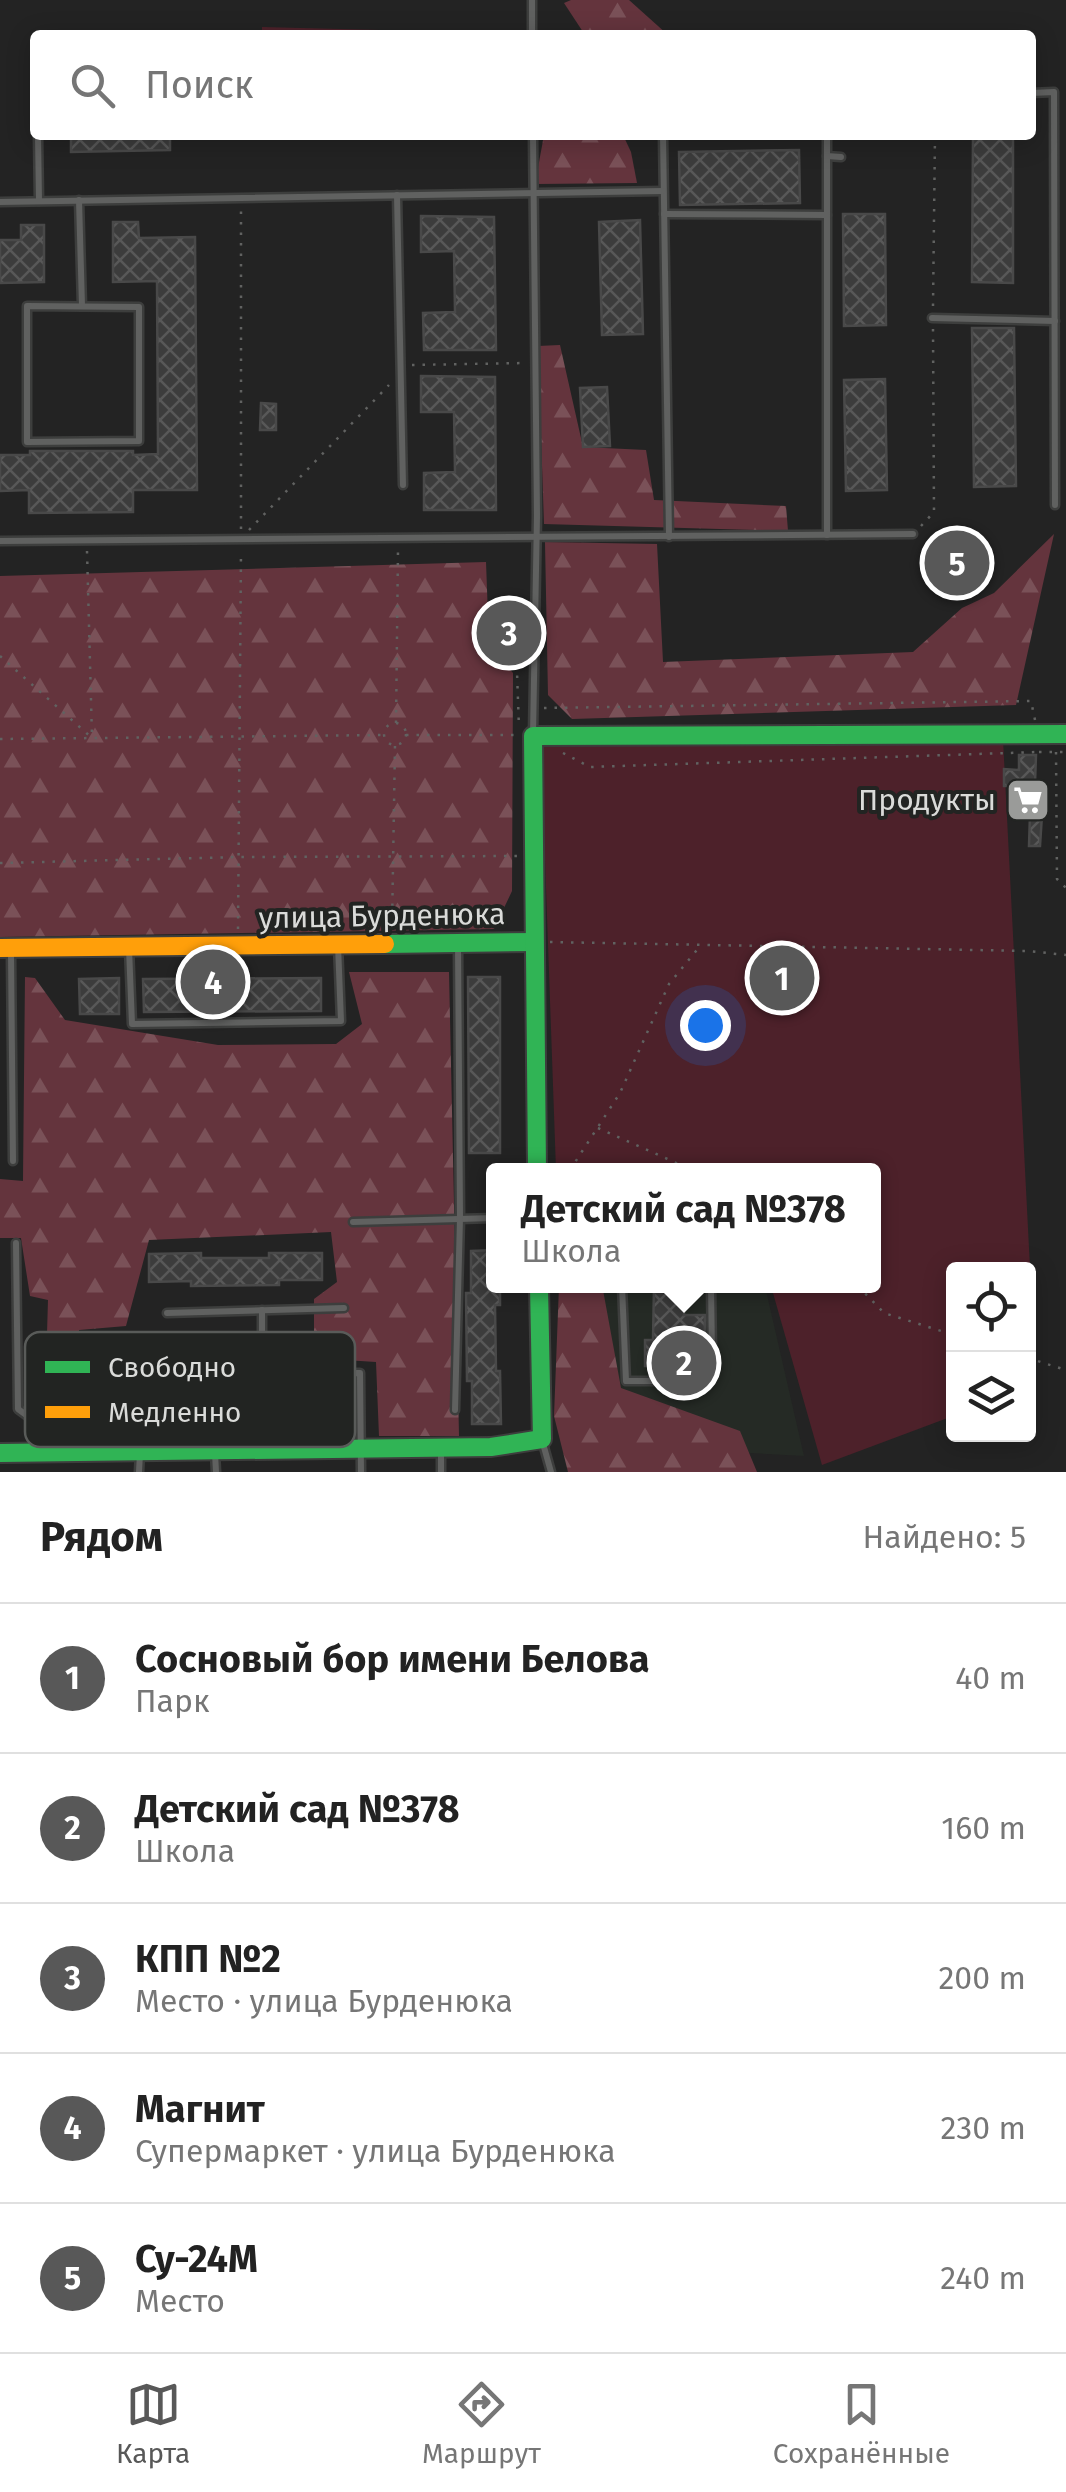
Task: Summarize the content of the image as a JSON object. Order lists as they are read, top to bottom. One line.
{"streets":{"street":["улица Бурденюка"]},"places":{"supermarket":["Продукты"]},"legend":["Свободно","Медленно"],"page":{"search":"Поиск","pins":["5","3","1","4","2"],"popup":["Детский сад №378","Школа"],"heading":["Рядом","Найдено: 5"],"list":[{"mark":"1","name":"Сосновый бор имени Белова","note":"Парк","value":"40 m"},{"mark":"2","name":"Детский сад №378","note":"Школа","value":"160 m"},{"mark":"3","name":"КПП №2","note":"Место · улица Бурденюка","value":"200 m"},{"mark":"4","name":"Магнит","note":"Супермаркет · улица Бурденюка","value":"230 m"},{"mark":"5","name":"Су-24М","note":"Место","value":"240 m"}],"nav":["Карта","Маршрут","Сохранённые"]}}
